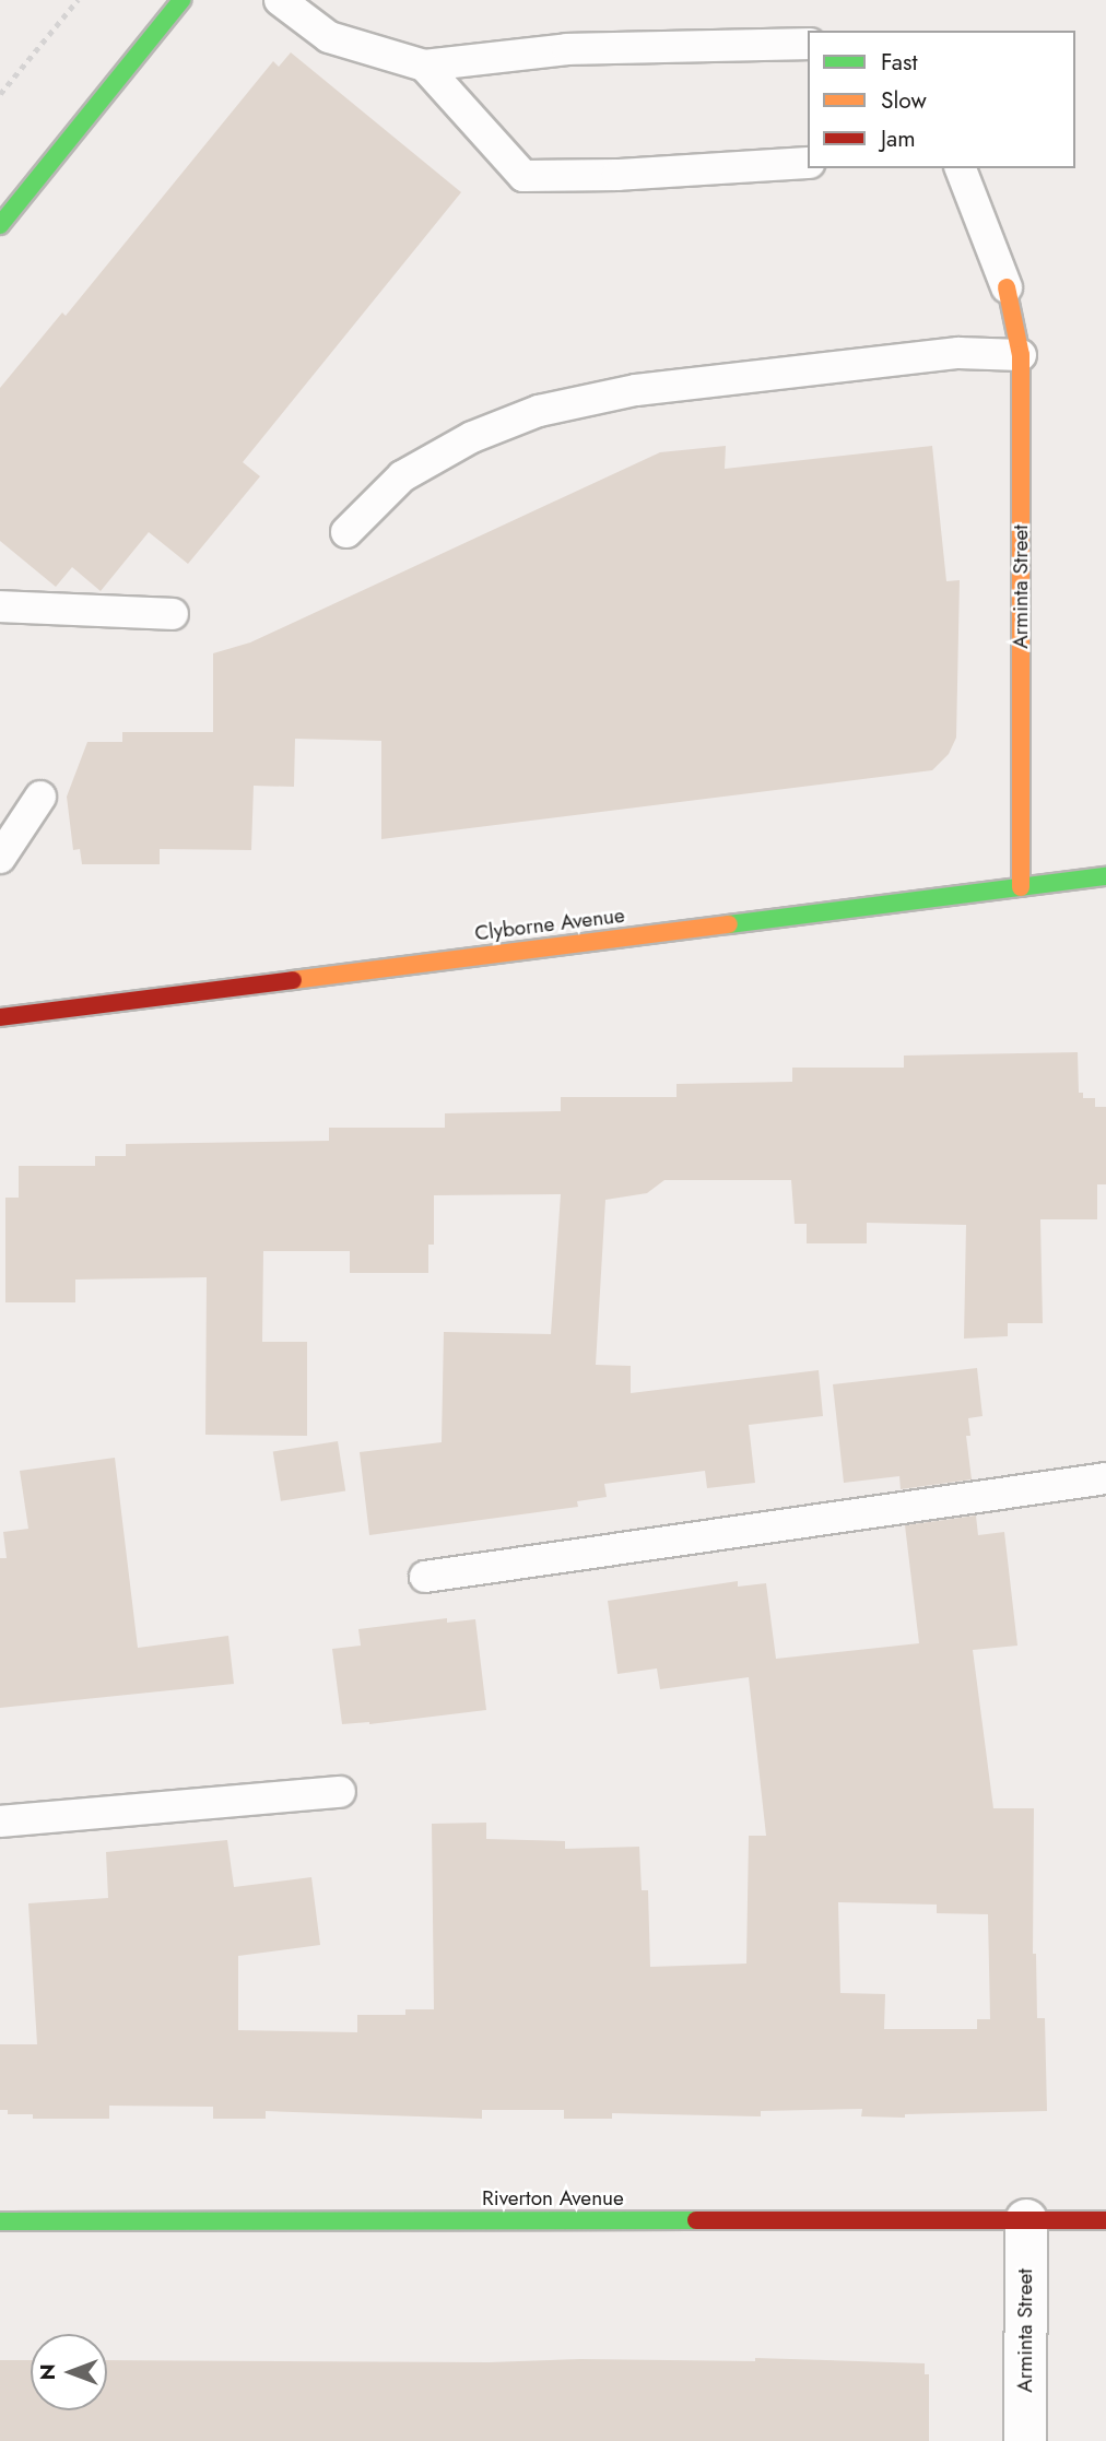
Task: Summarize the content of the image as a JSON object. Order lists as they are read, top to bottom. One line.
{"streets":{"street":["Arminta Street","Clyborne Avenue","Riverton Avenue"]},"crossings":[["Arminta Street","Clyborne Avenue"],["Arminta Street","Riverton Avenue"]],"legend":["Fast","Slow","Jam"],"north":"left"}
